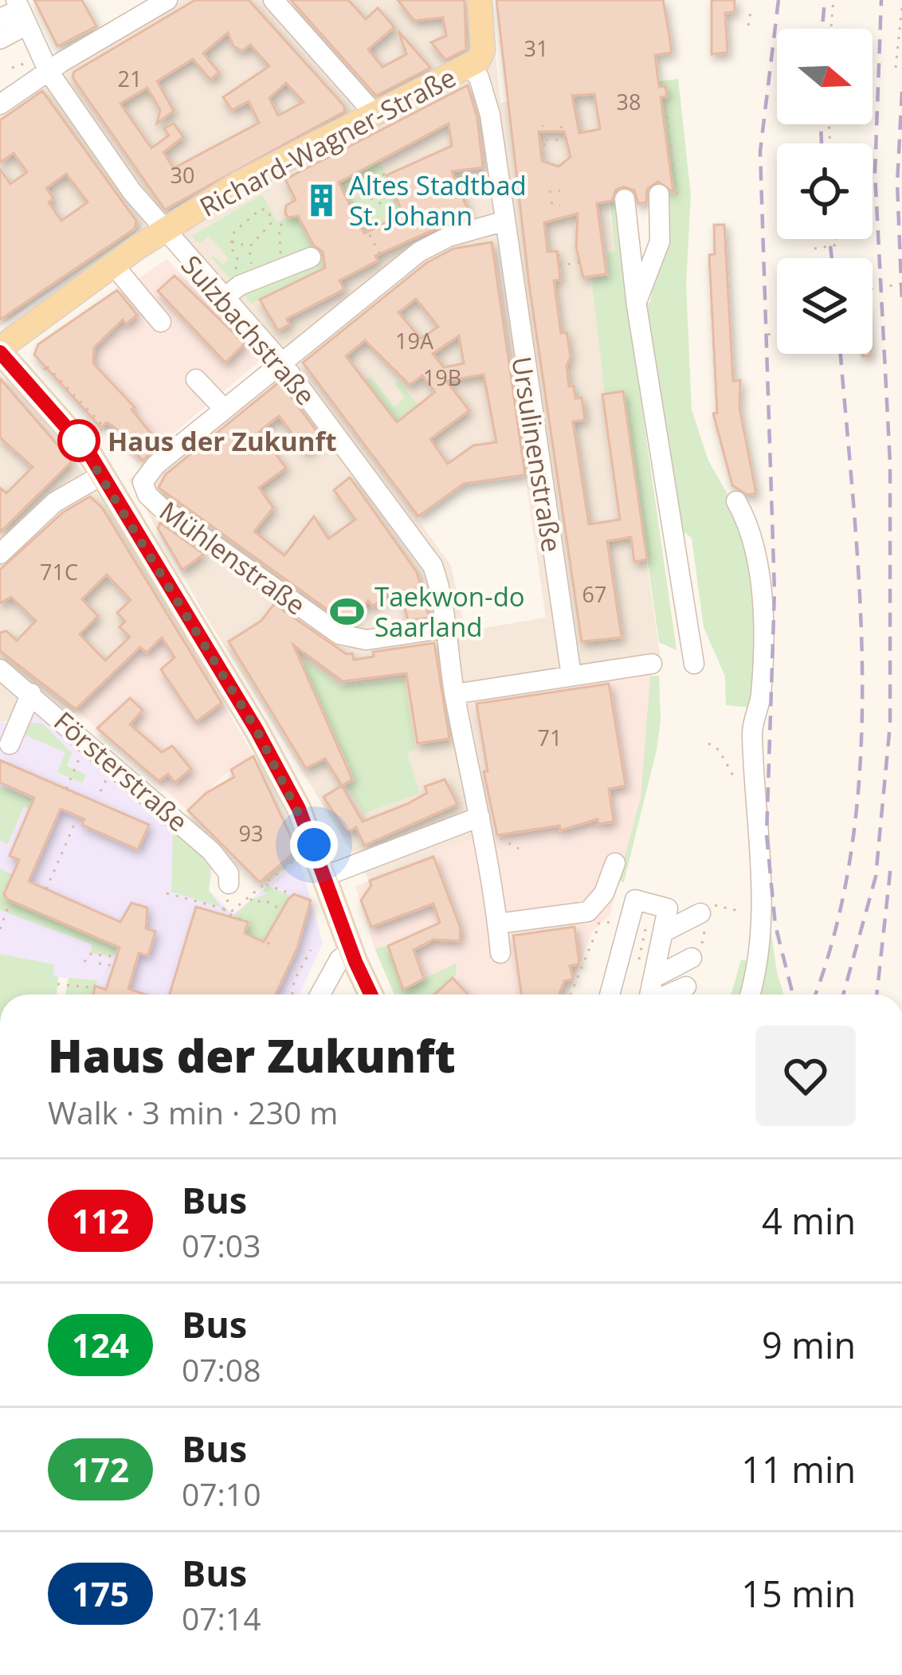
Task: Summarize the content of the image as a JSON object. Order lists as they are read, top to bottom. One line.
{"streets":{"main road":["Richard-Wagner-Straße","Ursulinenstraße"],"street":["Sulzbachstraße","Mühlenstraße","Försterstraße"]},"crossings":[["Richard-Wagner-Straße","Sulzbachstraße"],["Richard-Wagner-Straße","Ursulinenstraße"],["Sulzbachstraße","Mühlenstraße"]],"places":{"building":["Altes Stadtbad St. Johann"],"other":["Haus der Zukunft"],"sports":["Taekwon-do Saarland"]},"lines":["bus line 112"],"house_numbers":["31","21","38","30","19A","19B","71C","67","71","93"],"north":"right","page":{"heading":["Haus der Zukunft","Walk · 3 min · 230 m"],"list":[{"mark":"112","name":"Bus","note":"07:03","value":"4 min"},{"mark":"124","name":"Bus","note":"07:08","value":"9 min"},{"mark":"172","name":"Bus","note":"07:10","value":"11 min"},{"mark":"175","name":"Bus","note":"07:14","value":"15 min"}]}}
